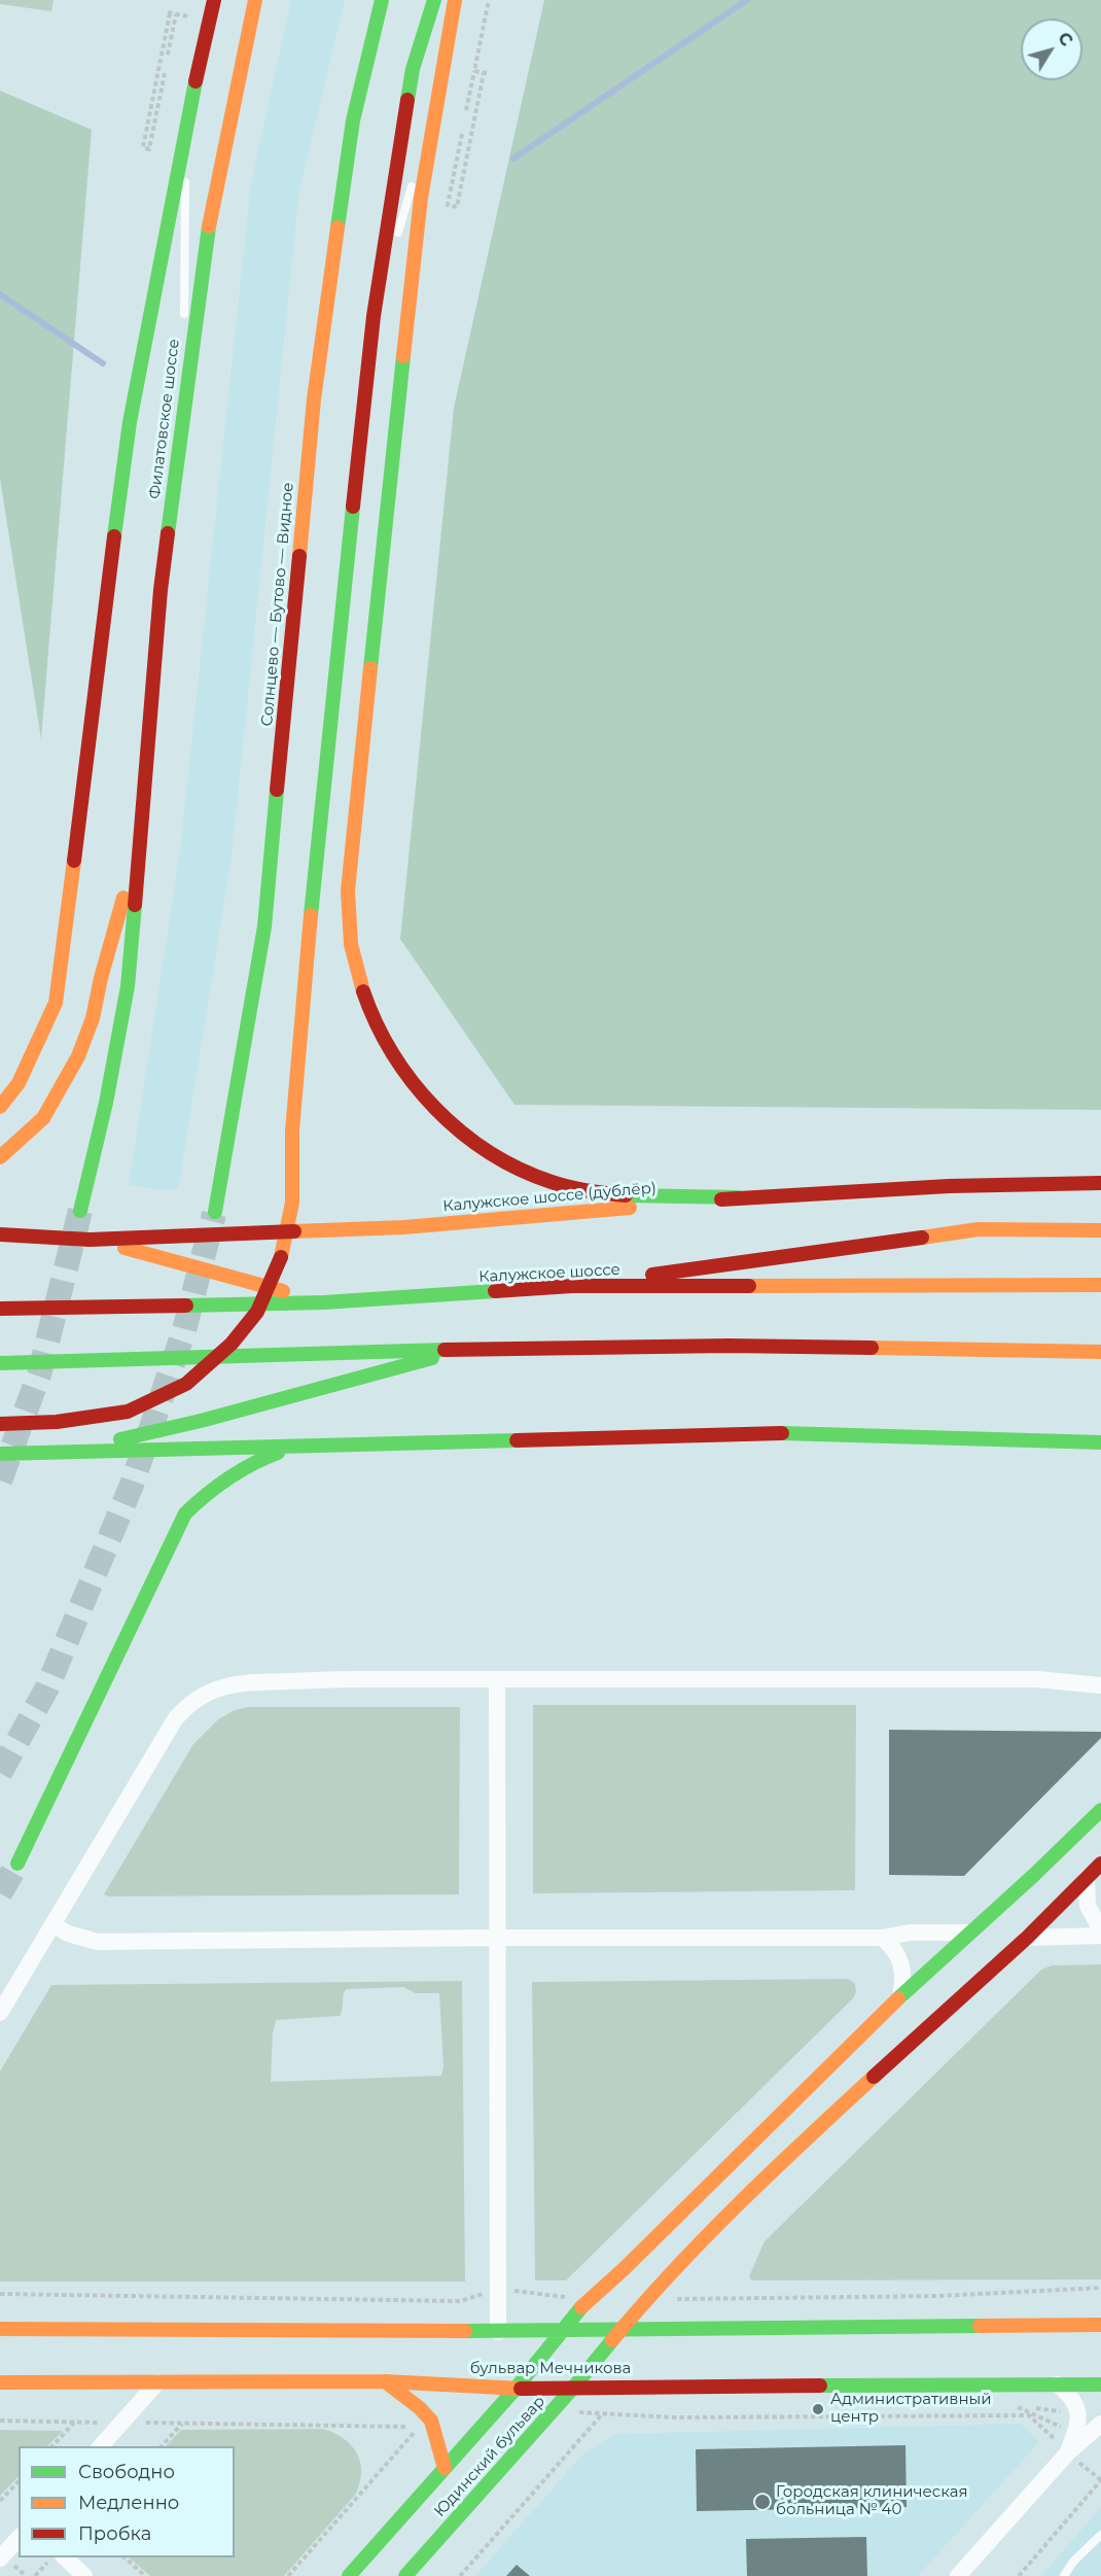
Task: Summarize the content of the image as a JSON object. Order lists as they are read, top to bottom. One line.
{"streets":{"main road":["Филатовское шоссе","Солнцево — Бутово — Видное","Калужское шоссе (дублёр)","Калужское шоссе","бульвар Мечникова","Юдинский бульвар"]},"crossings":[["бульвар Мечникова","Юдинский бульвар"]],"places":["Административный центр","Городская клиническая больница № 40"],"legend":["Свободно","Медленно","Пробка"],"north":"top right"}
